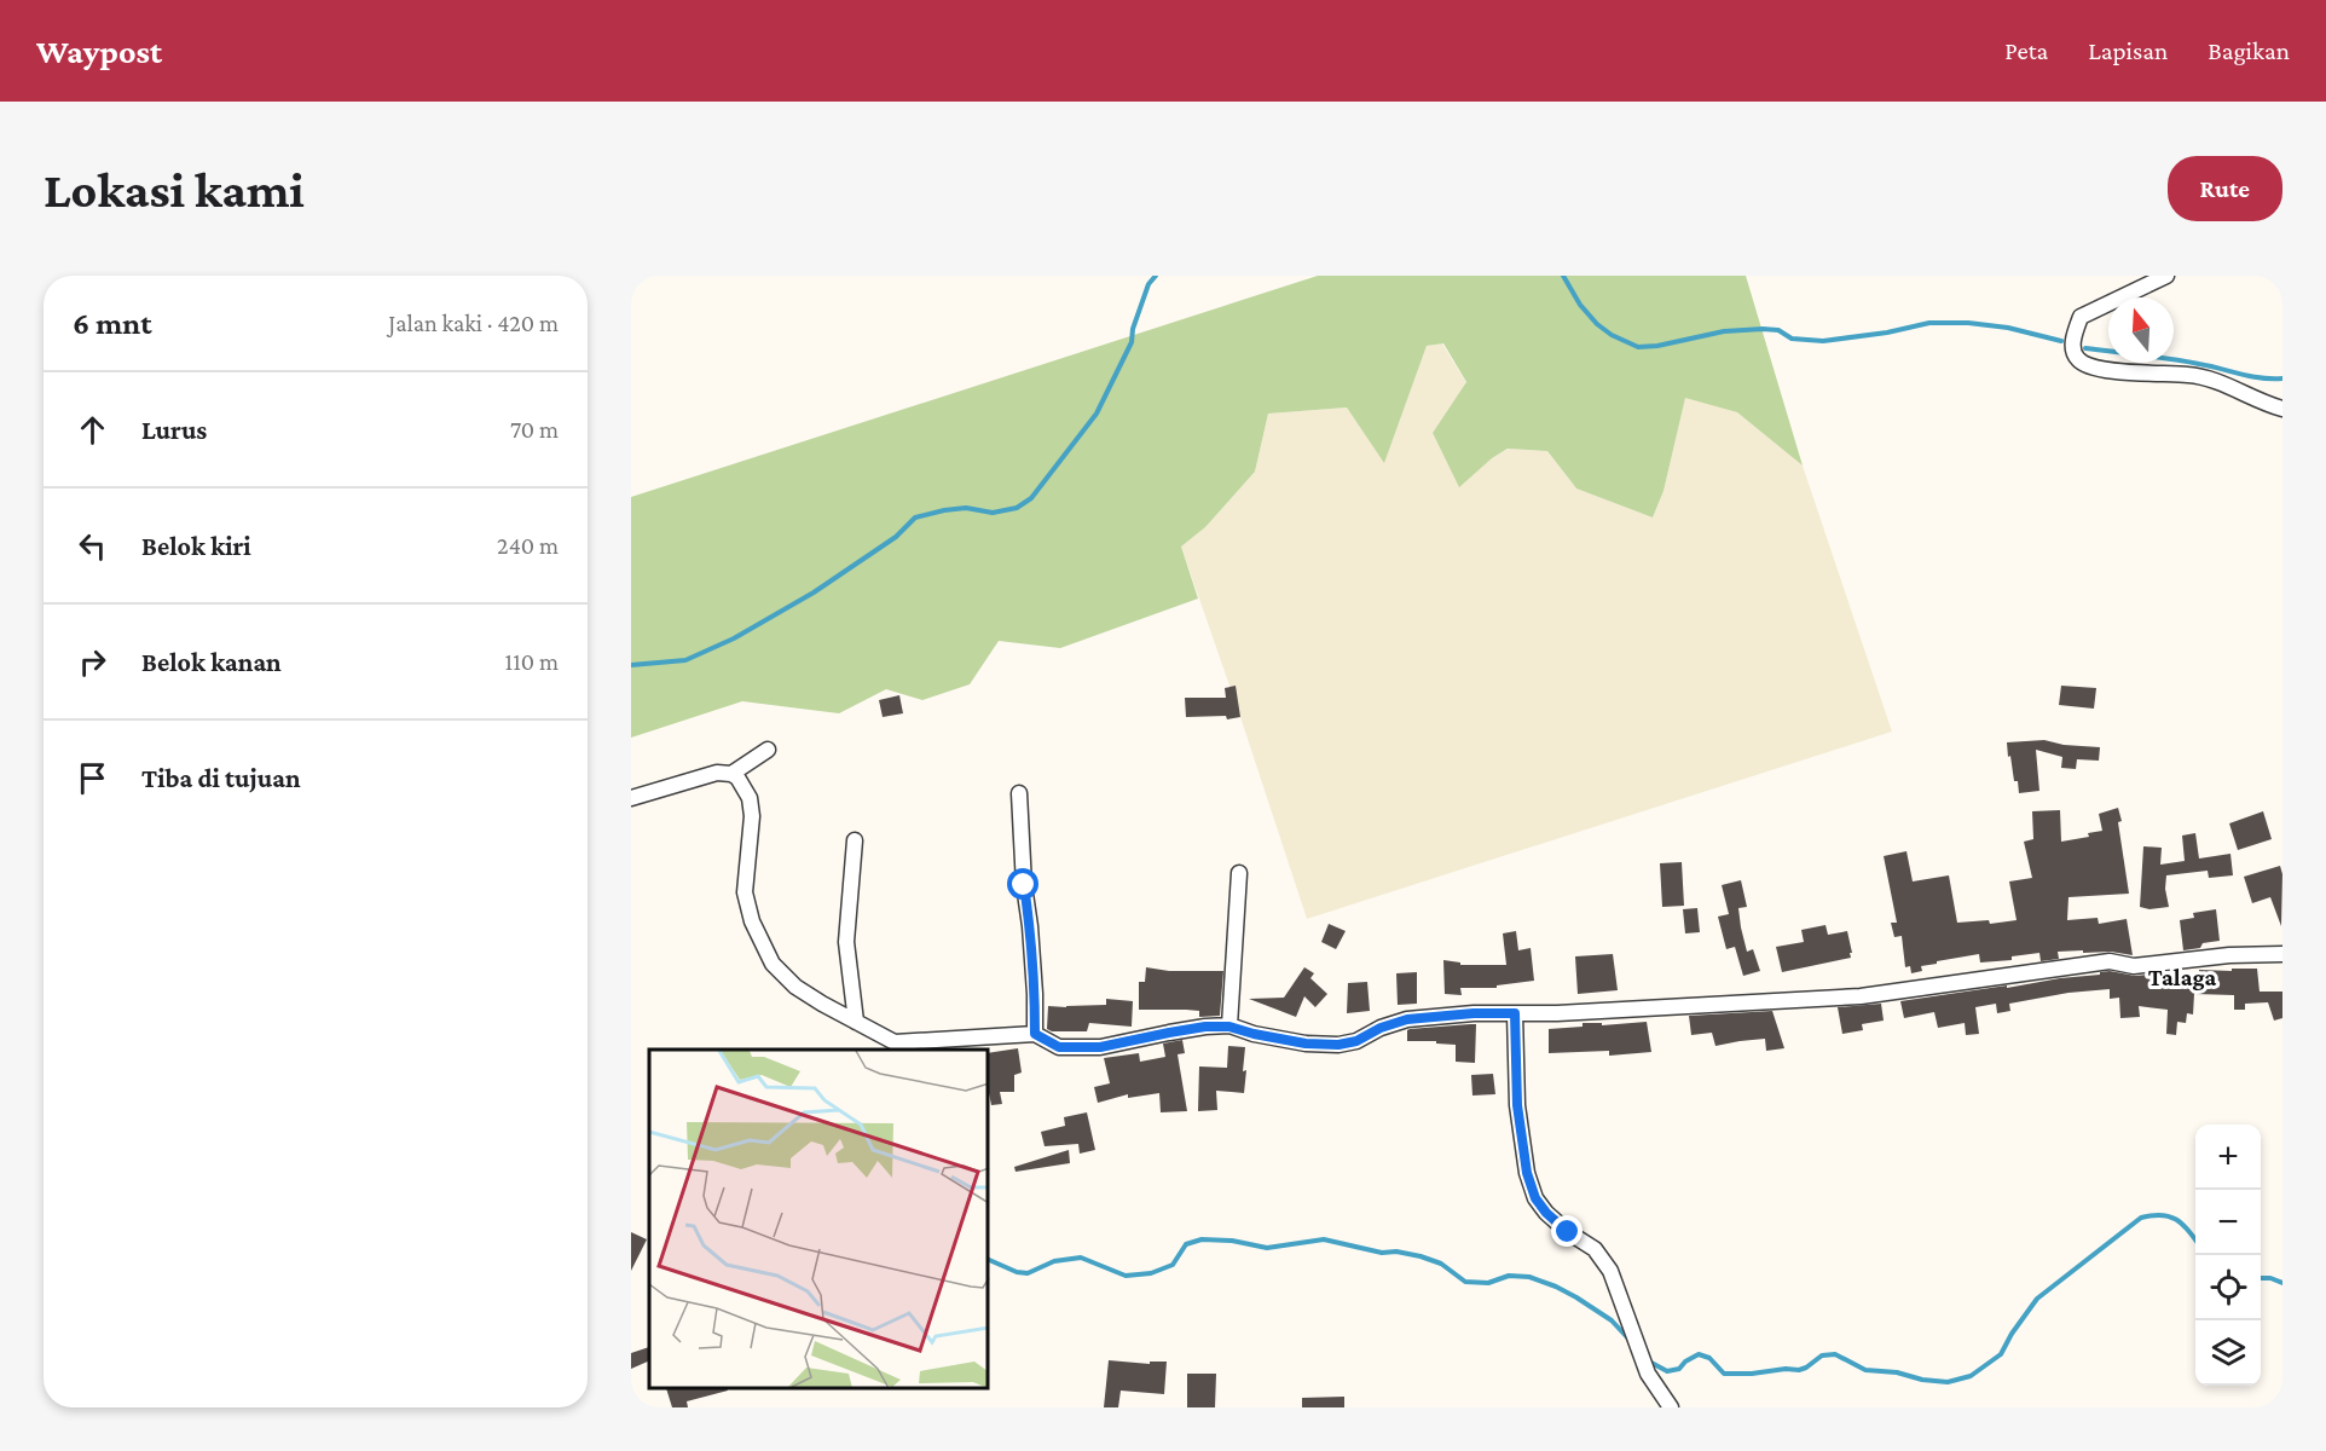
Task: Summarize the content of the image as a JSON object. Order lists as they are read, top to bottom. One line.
{"districts":["Talaga"],"north":"top","page":{"header":"Waypost","nav":["Peta","Lapisan","Bagikan"],"buttons":"Rute","title":"Lokasi kami","heading":["6 mnt","Jalan kaki · 420 m"],"list":[["Lurus","70 m"],["Belok kiri","240 m"],["Belok kanan","110 m"],"Tiba di tujuan"],"map_buttons":["+","−"]}}
